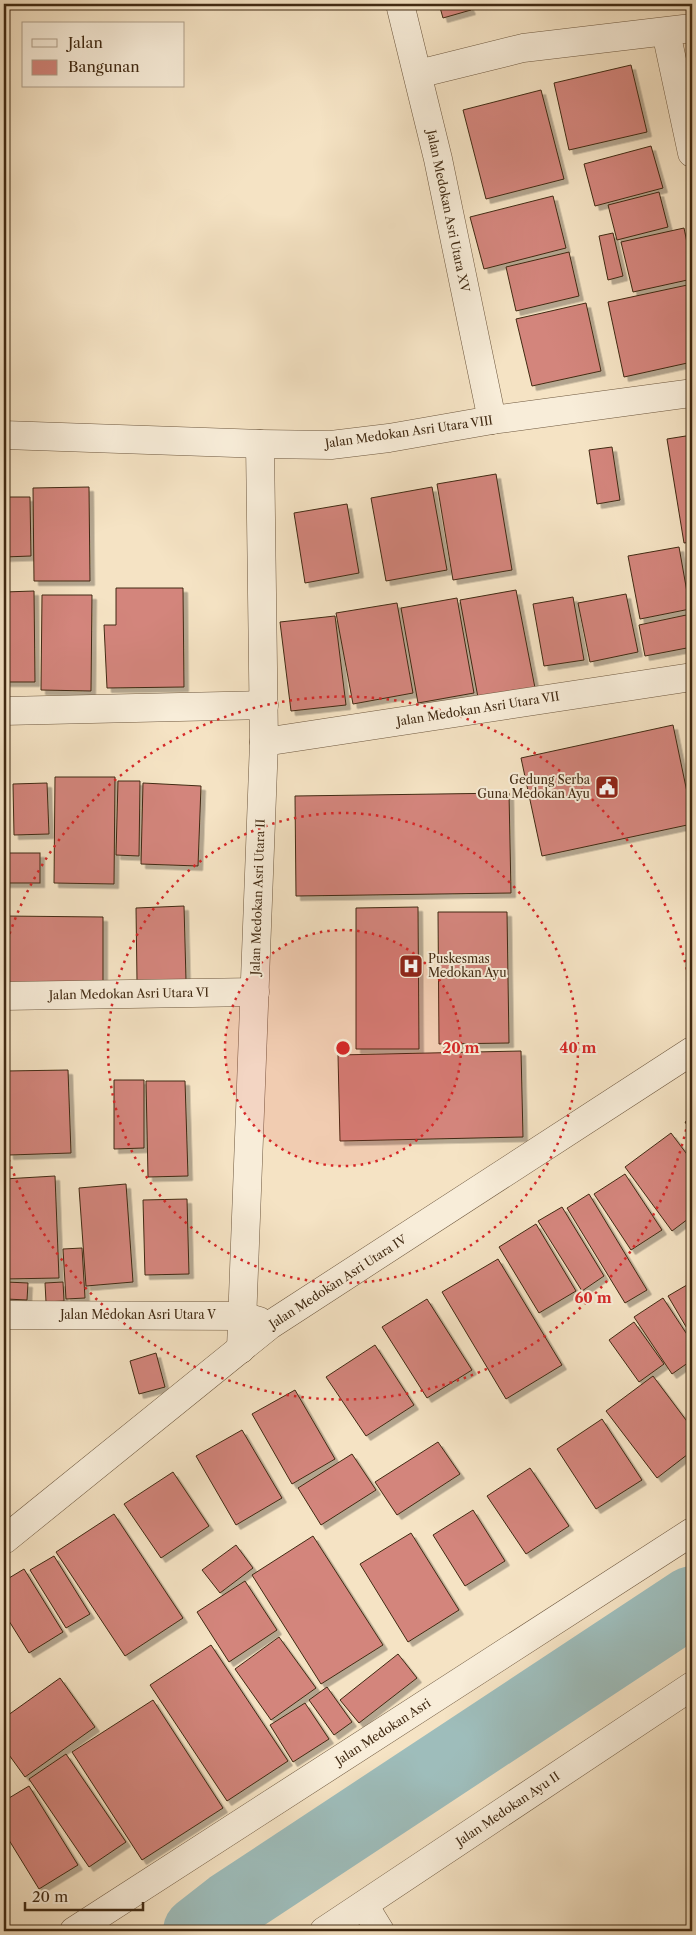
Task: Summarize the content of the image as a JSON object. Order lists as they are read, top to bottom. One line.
{"streets":{"street":["Jalan Medokan Asri Utara XV","Jalan Medokan Asri Utara VIII","Jalan Medokan Asri Utara VII","Jalan Medokan Asri Utara II","Jalan Medokan Asri Utara VI","Jalan Medokan Asri Utara IV","Jalan Medokan Asri Utara V","Jalan Medokan Asri","Jalan Medokan Ayu II"]},"crossings":[["Jalan Medokan Asri Utara XV","Jalan Medokan Asri Utara VIII"],["Jalan Medokan Asri Utara VIII","Jalan Medokan Asri Utara II"],["Jalan Medokan Asri Utara VII","Jalan Medokan Asri Utara II"],["Jalan Medokan Asri Utara II","Jalan Medokan Asri Utara VI"],["Jalan Medokan Asri Utara II","Jalan Medokan Asri Utara IV"],["Jalan Medokan Asri Utara II","Jalan Medokan Asri Utara V"],["Jalan Medokan Asri Utara IV","Jalan Medokan Asri Utara V"]],"places":{"public building":["Gedung Serba Guna Medokan Ayu"],"hospital":["Puskesmas Medokan Ayu"]},"legend":["Jalan","Bangunan"],"scale_bar":"20 m","rings":["20 m","40 m","60 m"]}
